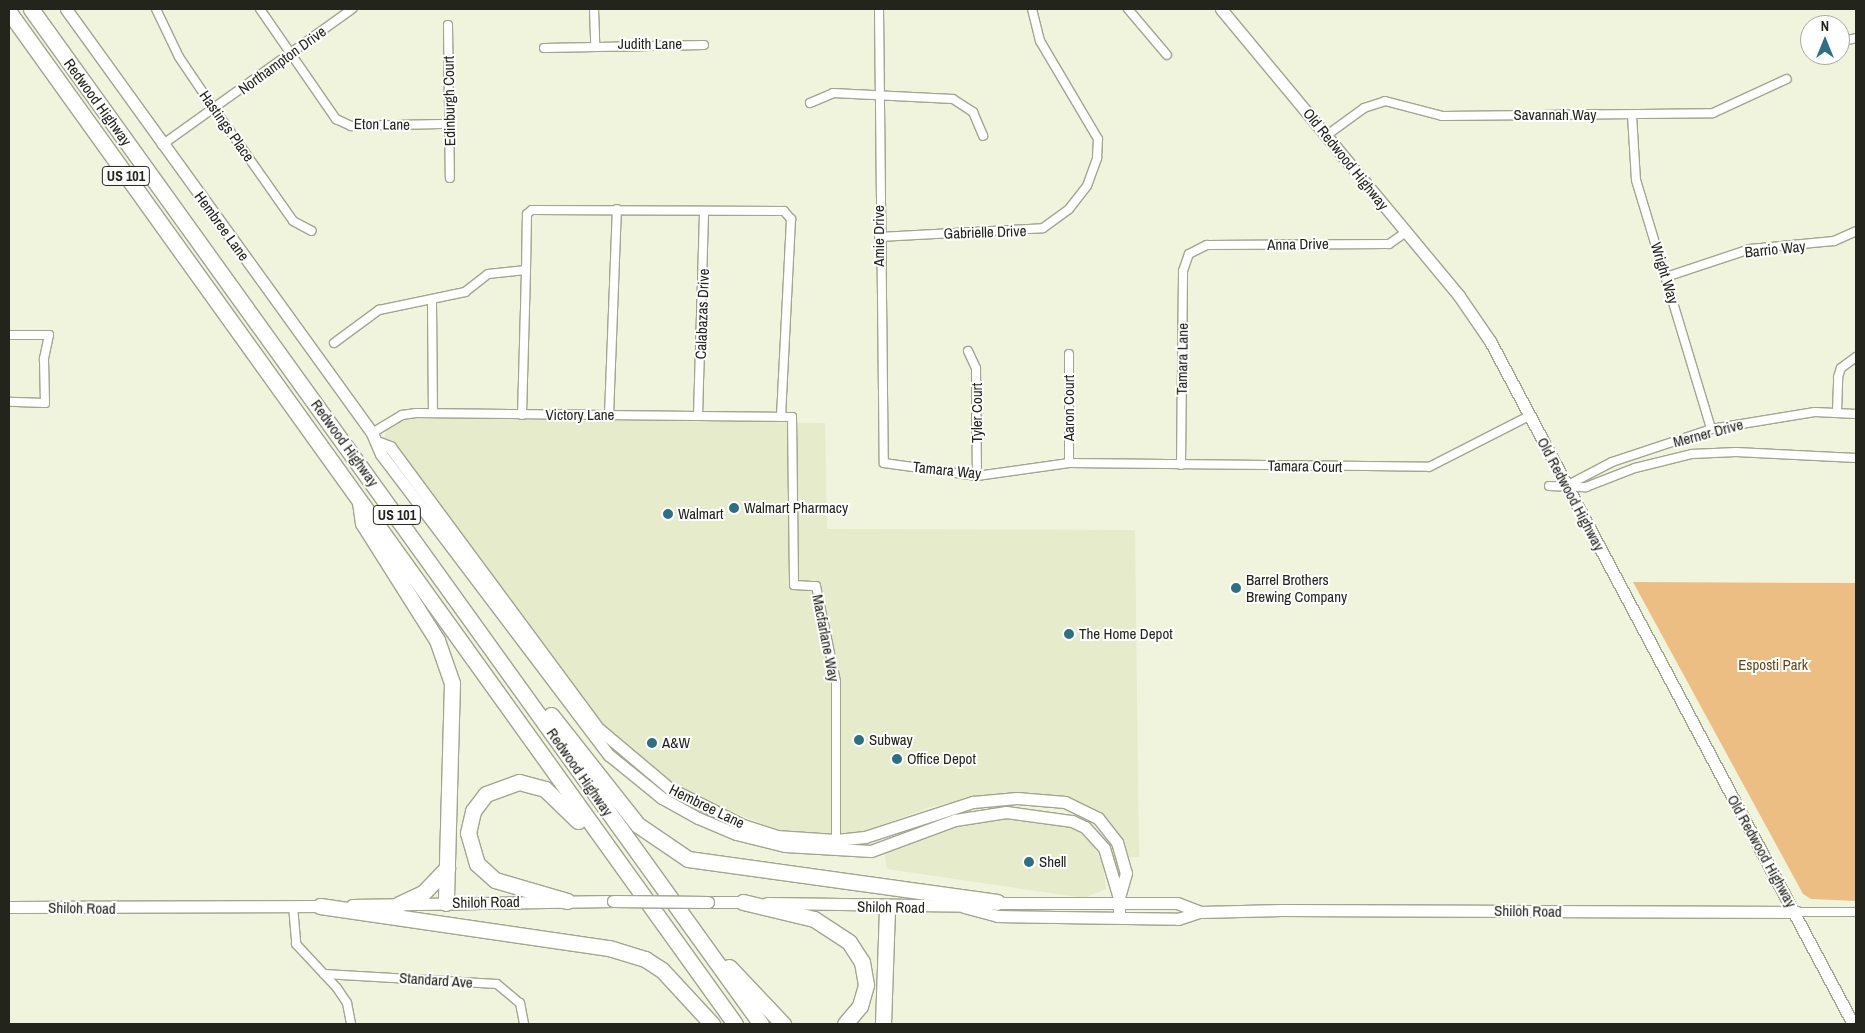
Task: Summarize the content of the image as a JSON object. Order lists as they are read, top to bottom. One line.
{"streets":{"highway":["Redwood Highway","US 101"],"main road":["Old Redwood Highway","Hembree Lane","Shiloh Road"],"street":["Judith Lane","Northampton Drive","Edinburgh Court","Savannah Way","Eton Lane","Hastings Place","Gabrielle Drive","Amie Drive","Anna Drive","Barrio Way","Wright Way","Calabazas Drive","Tamara Lane","Aaron Court","Tyler Court","Victory Lane","Merner Drive","Tamara Court","Tamara Way","Macfarlane Way","Standard Ave"]},"crossings":[["Northampton Drive","Eton Lane"],["Northampton Drive","Hastings Place"],["Northampton Drive","Hembree Lane"],["Edinburgh Court","Eton Lane"],["Savannah Way","Old Redwood Highway"],["Savannah Way","Wright Way"],["Old Redwood Highway","Anna Drive"],["Old Redwood Highway","Merner Drive"],["Old Redwood Highway","Tamara Court"],["Old Redwood Highway","Shiloh Road"],["Hembree Lane","Victory Lane"],["Hembree Lane","Macfarlane Way"],["Hembree Lane","Shiloh Road"],["Gabrielle Drive","Amie Drive"],["Amie Drive","Tamara Way"],["Anna Drive","Tamara Lane"],["Barrio Way","Wright Way"],["Wright Way","Merner Drive"],["Calabazas Drive","Victory Lane"],["Tamara Lane","Tamara Court"],["Aaron Court","Tamara Court"],["Aaron Court","Tamara Way"],["Tyler Court","Tamara Way"],["Victory Lane","Macfarlane Way"],["Tamara Court","Tamara Way"]],"parks":["Esposti Park"],"places":["Walmart Pharmacy","Walmart","Barrel Brothers Brewing Company","The Home Depot","Subway","A&W","Office Depot","Shell"],"north":"top"}
